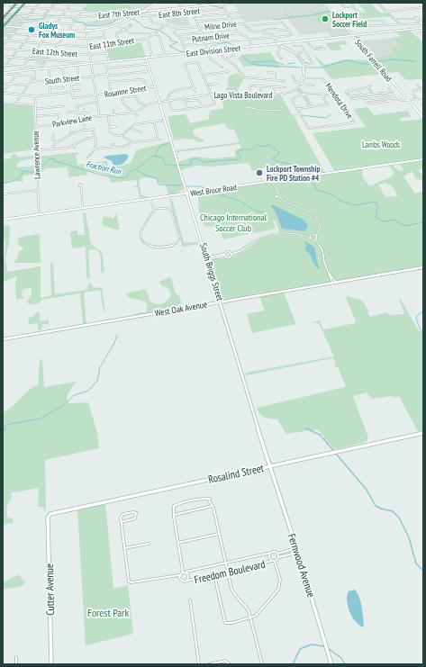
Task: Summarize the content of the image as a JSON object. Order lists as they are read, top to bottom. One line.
{"streets":{"street":["East 8th Street","East 7th Street","Milne Drive","Putnam Drive","East 11th Street","East Division Street","East 12th Street","South Farrell Road","South Street","Rosanne Street","Lago Vista Boulevard","Mendota Drive","Parkview Lane","Lawrence Avenue","West Bruce Road","South Briggs Street","West Oak Avenue","Rosalind Street","Fernwood Avenue","Freedom Boulevard","Cutter Avenue"]},"crossings":[["East 8th Street","Milne Drive"],["Milne Drive","East 11th Street"],["East Division Street","South Farrell Road"],["East Division Street","South Briggs Street"],["South Street","South Briggs Street"],["Rosanne Street","South Briggs Street"],["Lago Vista Boulevard","Parkview Lane"],["Lago Vista Boulevard","South Briggs Street"],["Parkview Lane","Lawrence Avenue"],["Lawrence Avenue","West Bruce Road"],["West Bruce Road","South Briggs Street"],["South Briggs Street","West Oak Avenue"],["South Briggs Street","Rosalind Street"],["South Briggs Street","Fernwood Avenue"],["Rosalind Street","Fernwood Avenue"],["Rosalind Street","Cutter Avenue"]],"water":["Fraction Run"],"parks":["Lambs Woods","Chicago International Soccer Club","Forest Park"],"places":["Lockport Soccer Field","Gladys Fox Museum","Lockport Township Fire PD Station #4"]}
